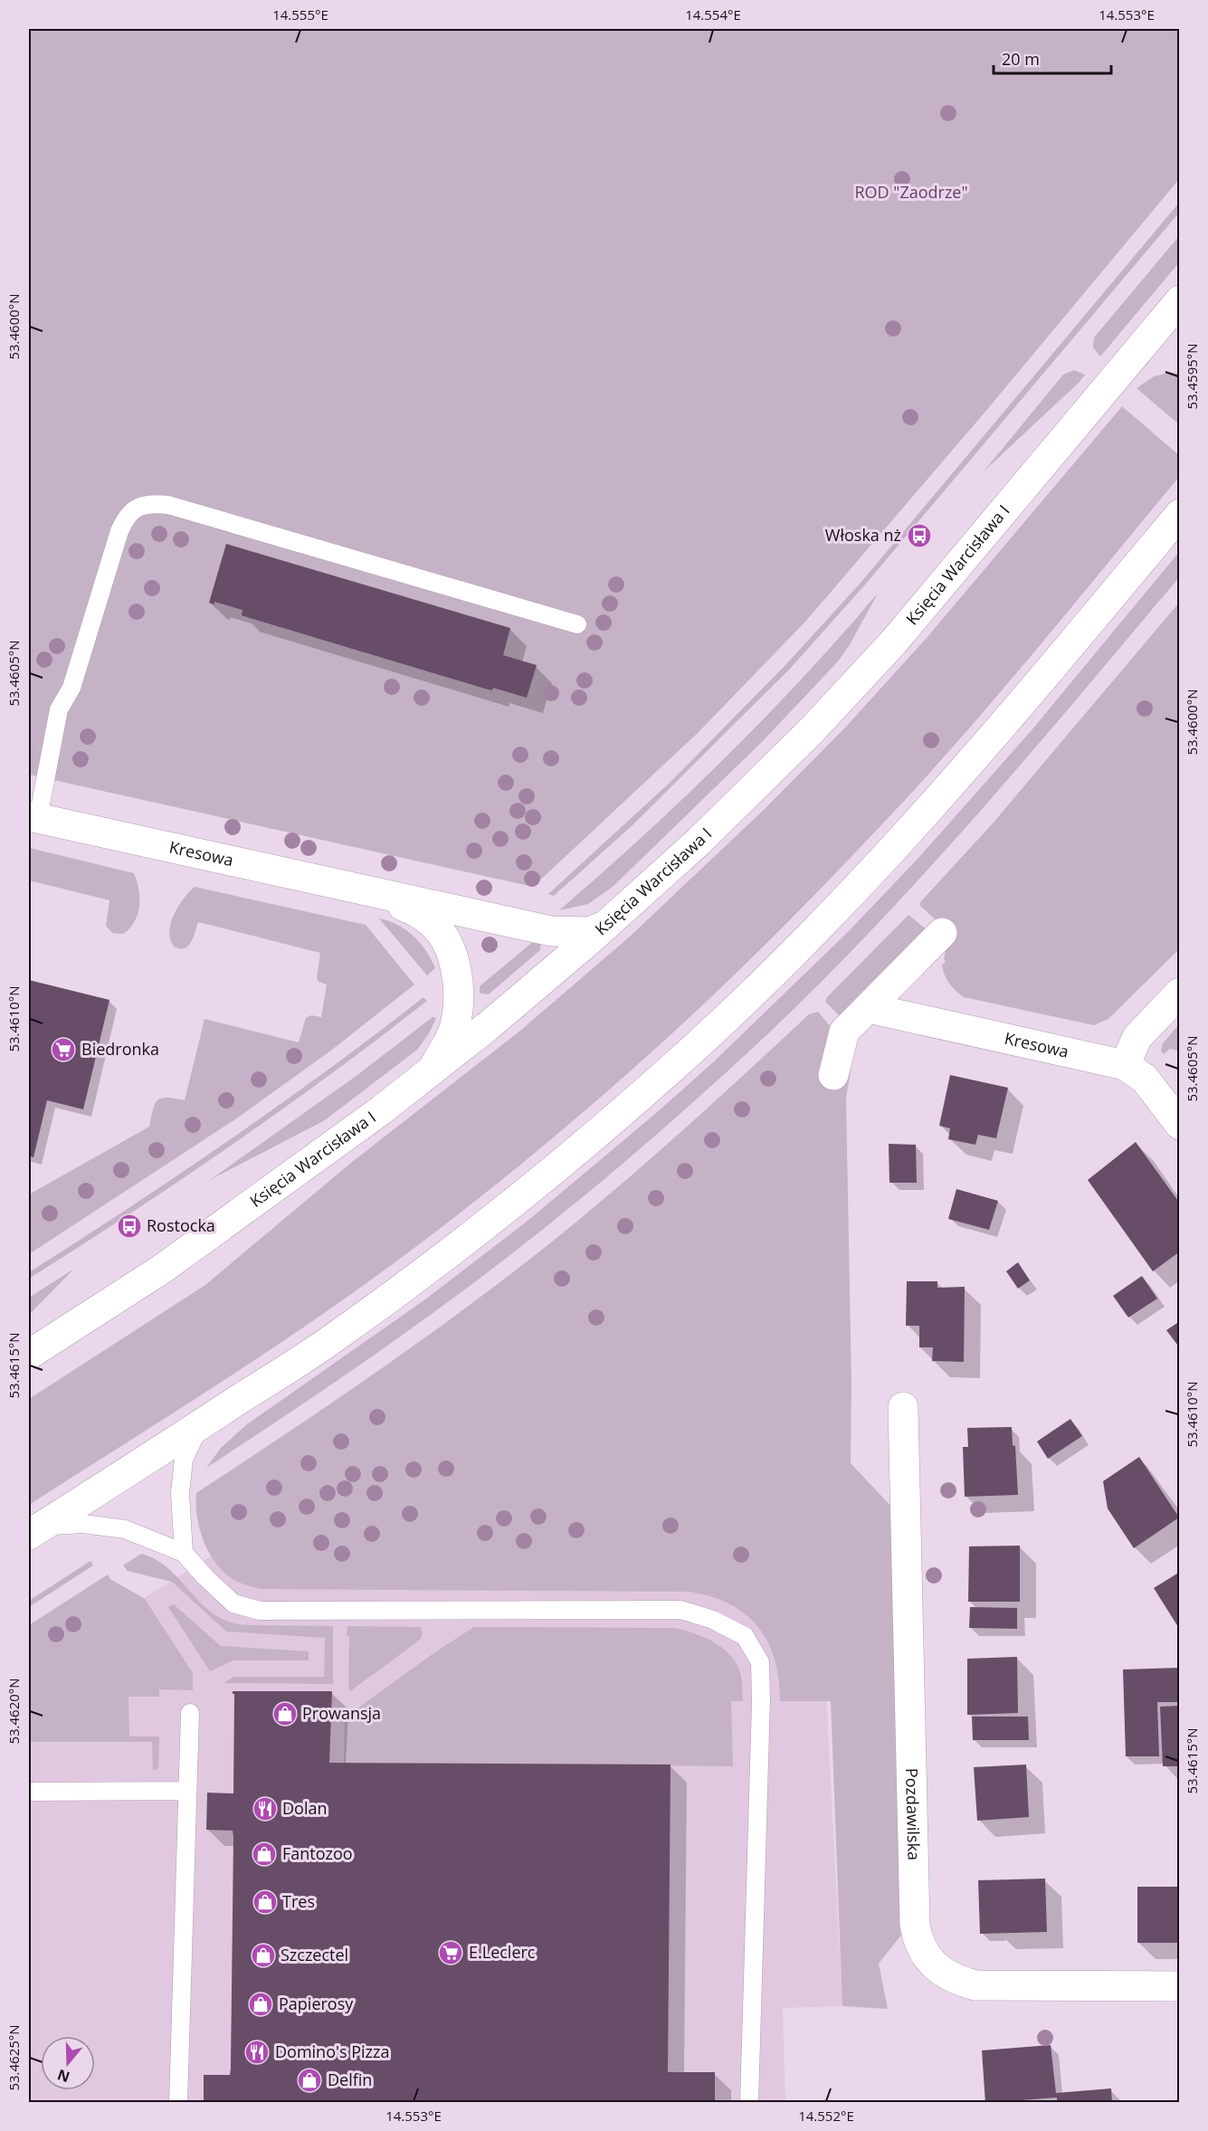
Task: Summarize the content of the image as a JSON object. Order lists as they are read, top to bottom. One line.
{"streets":{"street":["Księcia Warcisława I","Kresowa","Pozdawilska"]},"crossings":[["Księcia Warcisława I","Kresowa"]],"parks":["ROD \"Zaodrze\""],"places":{"bus stop":["Włoska nż","Rostocka"],"supermarket":["Biedronka","E.Leclerc"],"shop":["Prowansja","Fantozoo","Tres","Szczectel","Papierosy","Delfin"],"restaurant":["Dolan","Domino's Pizza"]},"scale_bar":"20 m","north":"bottom","coordinates":["14.555°E","14.554°E","14.553°E","53.4600°N","53.4595°N","53.4605°N","53.4610°N","53.4615°N","53.4620°N","53.4625°N","14.552°E"]}
